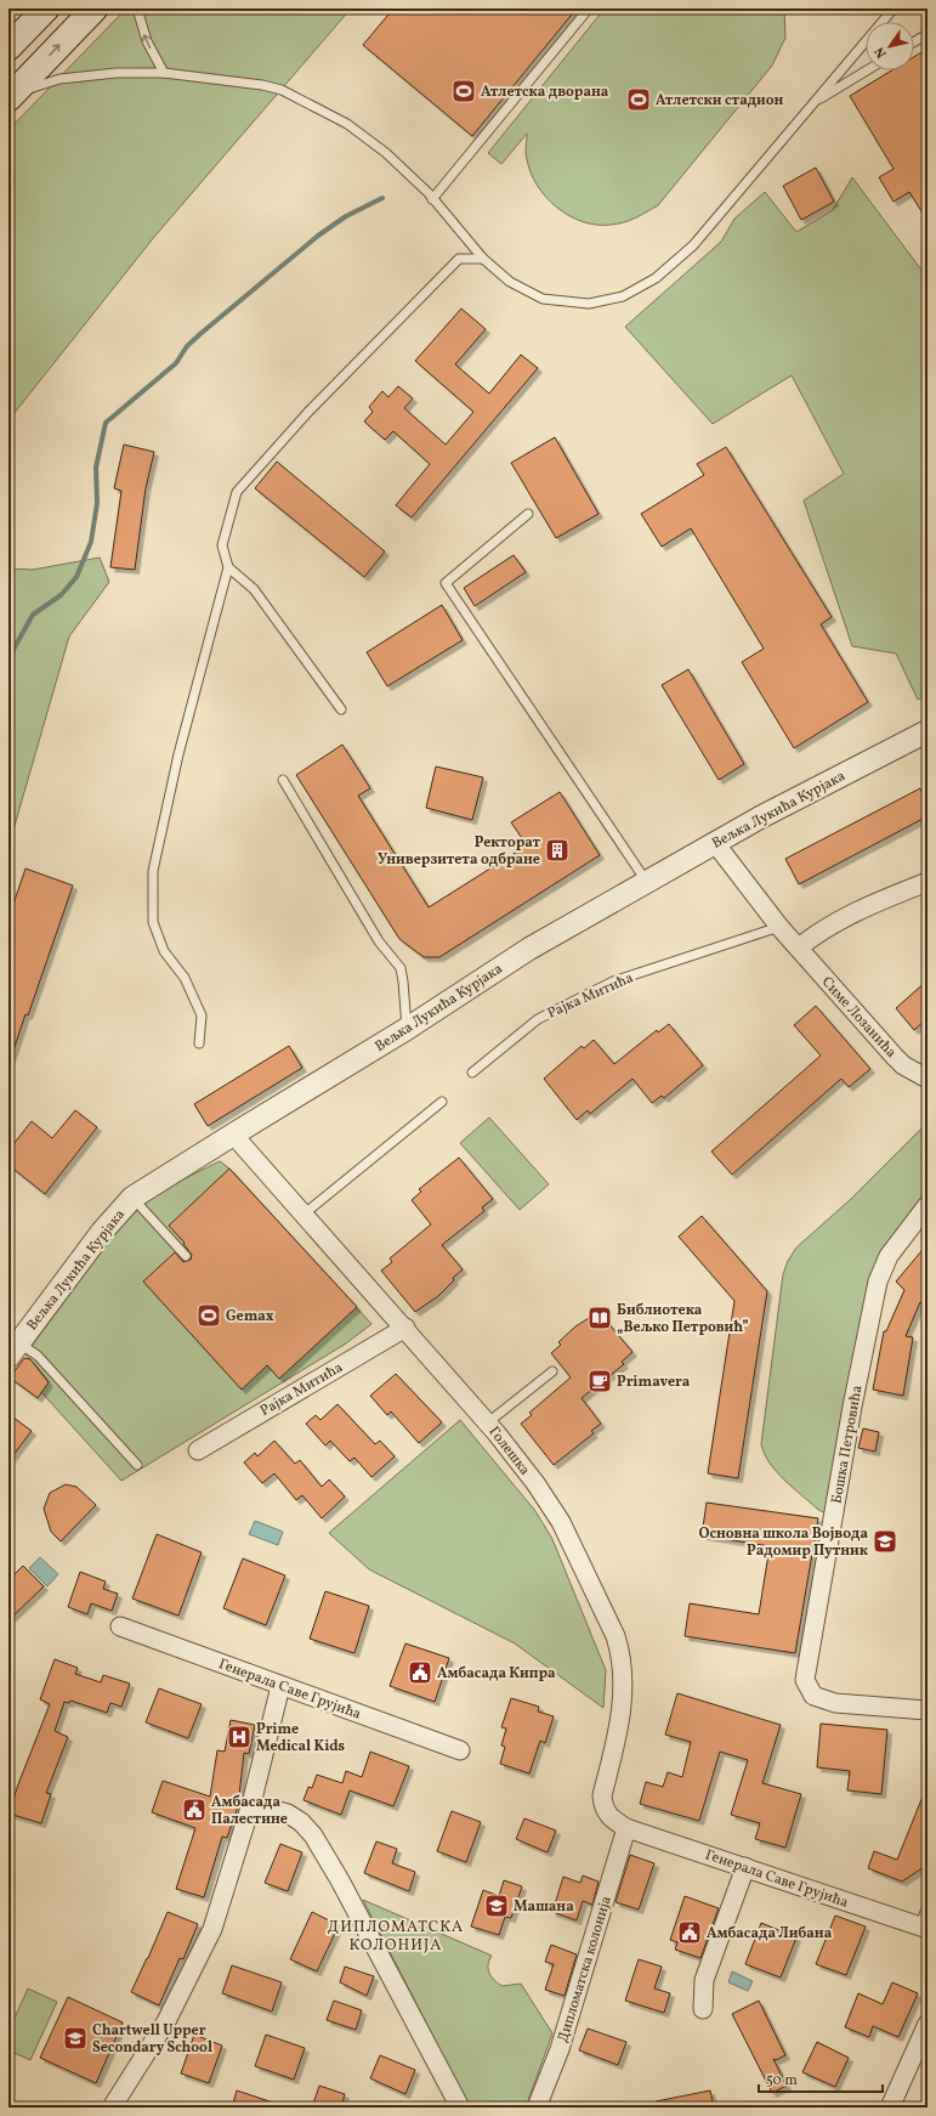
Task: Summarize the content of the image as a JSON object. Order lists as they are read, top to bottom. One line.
{"streets":{"street":["Вељка Лукића Курјака","Рајка Митића","Симе Лозанића","Бошка Петровића","Голешка","Генерала Саве Грујића","Дипломатска колонија"]},"crossings":[["Вељка Лукића Курјака","Симе Лозанића"],["Вељка Лукића Курјака","Голешка"],["Рајка Митића","Симе Лозанића"],["Рајка Митића","Голешка"],["Голешка","Генерала Саве Грујића"],["Голешка","Дипломатска колонија"],["Генерала Саве Грујића","Дипломатска колонија"]],"districts":["ДИПЛОМАТСКА КОЛОНИЈА"],"places":{"sports":["Атлетска дворана","Атлетски стадион","Gemax"],"building":["Ректорат Универзитета одбране"],"library":["Библиотека „Вељко Петровић”"],"cafe":["Primavera"],"school or university":["Основна школа Војвода Радомир Путник","Машана","Chartwell Upper Secondary School"],"public building":["Амбасада Кипра","Амбасада Палестине","Амбасада Либана"],"hospital":["Prime Medical Kids"]},"scale_bar":"50 m","north":"bottom left"}
